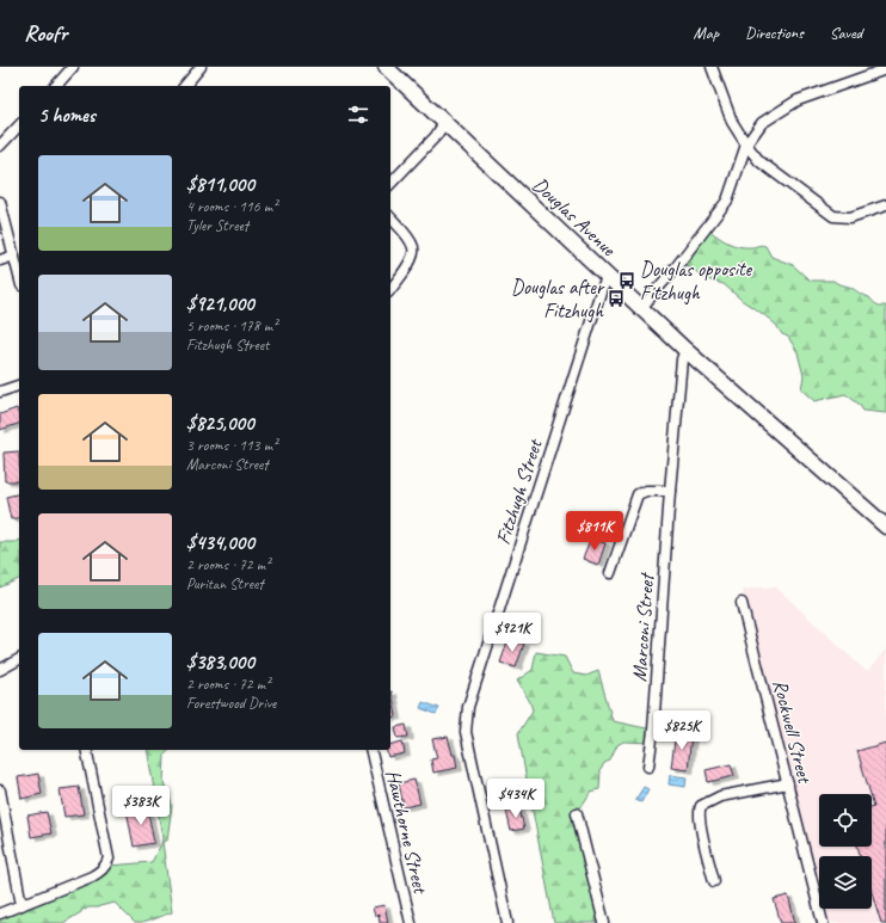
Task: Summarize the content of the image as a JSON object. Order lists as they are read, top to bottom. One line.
{"streets":{"main road":["Douglas Avenue"],"street":["Fitzhugh Street","Marconi Street","Rockwell Street","Hawthorne Street"]},"crossings":[["Douglas Avenue","Fitzhugh Street"],["Douglas Avenue","Marconi Street"]],"places":{"bus stop":["Douglas opposite Fitzhugh","Douglas after Fitzhugh"]},"page":{"header":"Roofr","nav":["Map","Directions","Saved"],"heading":"5 homes","list":[{"name":"$811,000","note":"4 rooms · 116 m² · Tyler Street"},{"name":"$921,000","note":"5 rooms · 178 m² · Fitzhugh Street"},{"name":"$825,000","note":"3 rooms · 113 m² · Marconi Street"},{"name":"$434,000","note":"2 rooms · 72 m² · Puritan Street"},{"name":"$383,000","note":"2 rooms · 72 m² · Forestwood Drive"}],"price":["$811K","$921K","$825K","$434K","$383K"]}}
